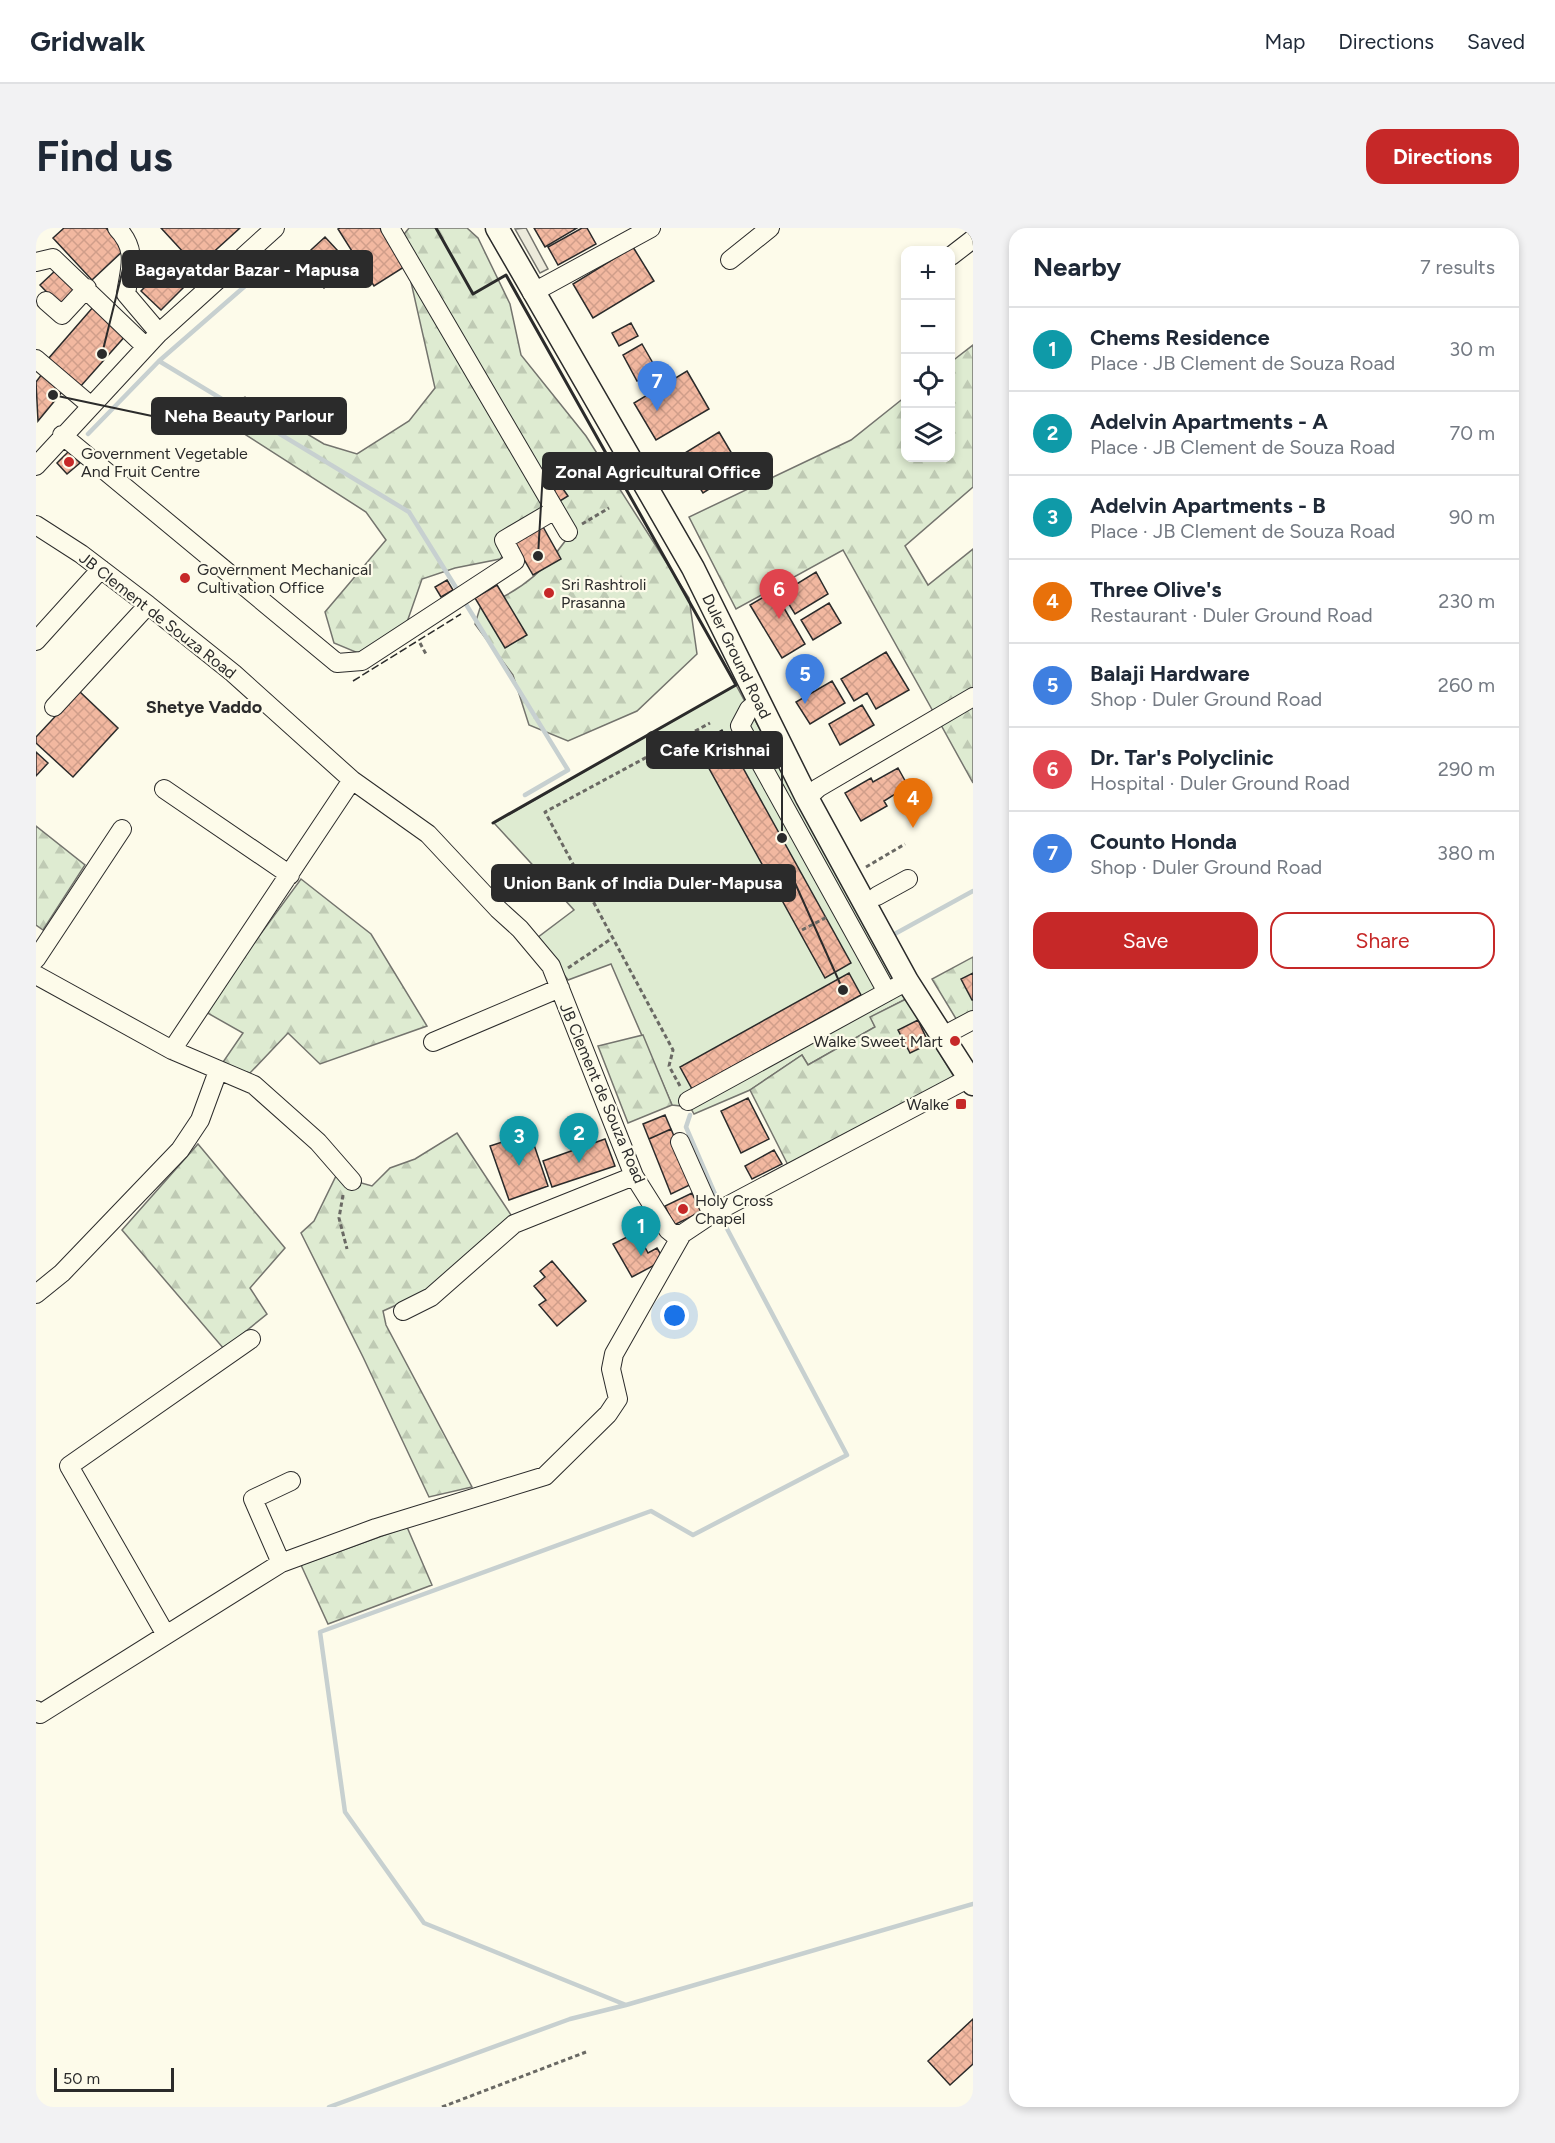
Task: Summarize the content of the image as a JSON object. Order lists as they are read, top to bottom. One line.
{"streets":{"main road":["Duler Ground Road"],"street":["JB Clement de Souza Road"]},"districts":["Shetye Vaddo"],"places":{"other":["Bagayatdar Bazar - Mapusa","Neha Beauty Parlour","Government Vegetable And Fruit Centre","Zonal Agricultural Office","Government Mechanical Cultivation Office","Sri Rashtroli Prasanna","Cafe Krishnai","Union Bank of India Duler-Mapusa","Walke Sweet Mart","Holy Cross Chapel"],"transit":["Walke"]},"scale_bar":"50 m","page":{"header":"Gridwalk","nav":["Map","Directions","Saved"],"buttons":["Directions",["Save","Share"]],"title":"Find us","heading":["Nearby","7 results"],"map_buttons":["+","−"],"list":[{"mark":"1","name":"Chems Residence","note":"Place · JB Clement de Souza Road","value":"30 m"},{"mark":"2","name":"Adelvin Apartments - A","note":"Place · JB Clement de Souza Road","value":"70 m"},{"mark":"3","name":"Adelvin Apartments - B","note":"Place · JB Clement de Souza Road","value":"90 m"},{"mark":"4","name":"Three Olive's","note":"Restaurant · Duler Ground Road","value":"230 m"},{"mark":"5","name":"Balaji Hardware","note":"Shop · Duler Ground Road","value":"260 m"},{"mark":"6","name":"Dr. Tar's Polyclinic","note":"Hospital · Duler Ground Road","value":"290 m"},{"mark":"7","name":"Counto Honda","note":"Shop · Duler Ground Road","value":"380 m"}],"pins":["7","6","5","4","2","3","1"],"scale":"50 m"}}
